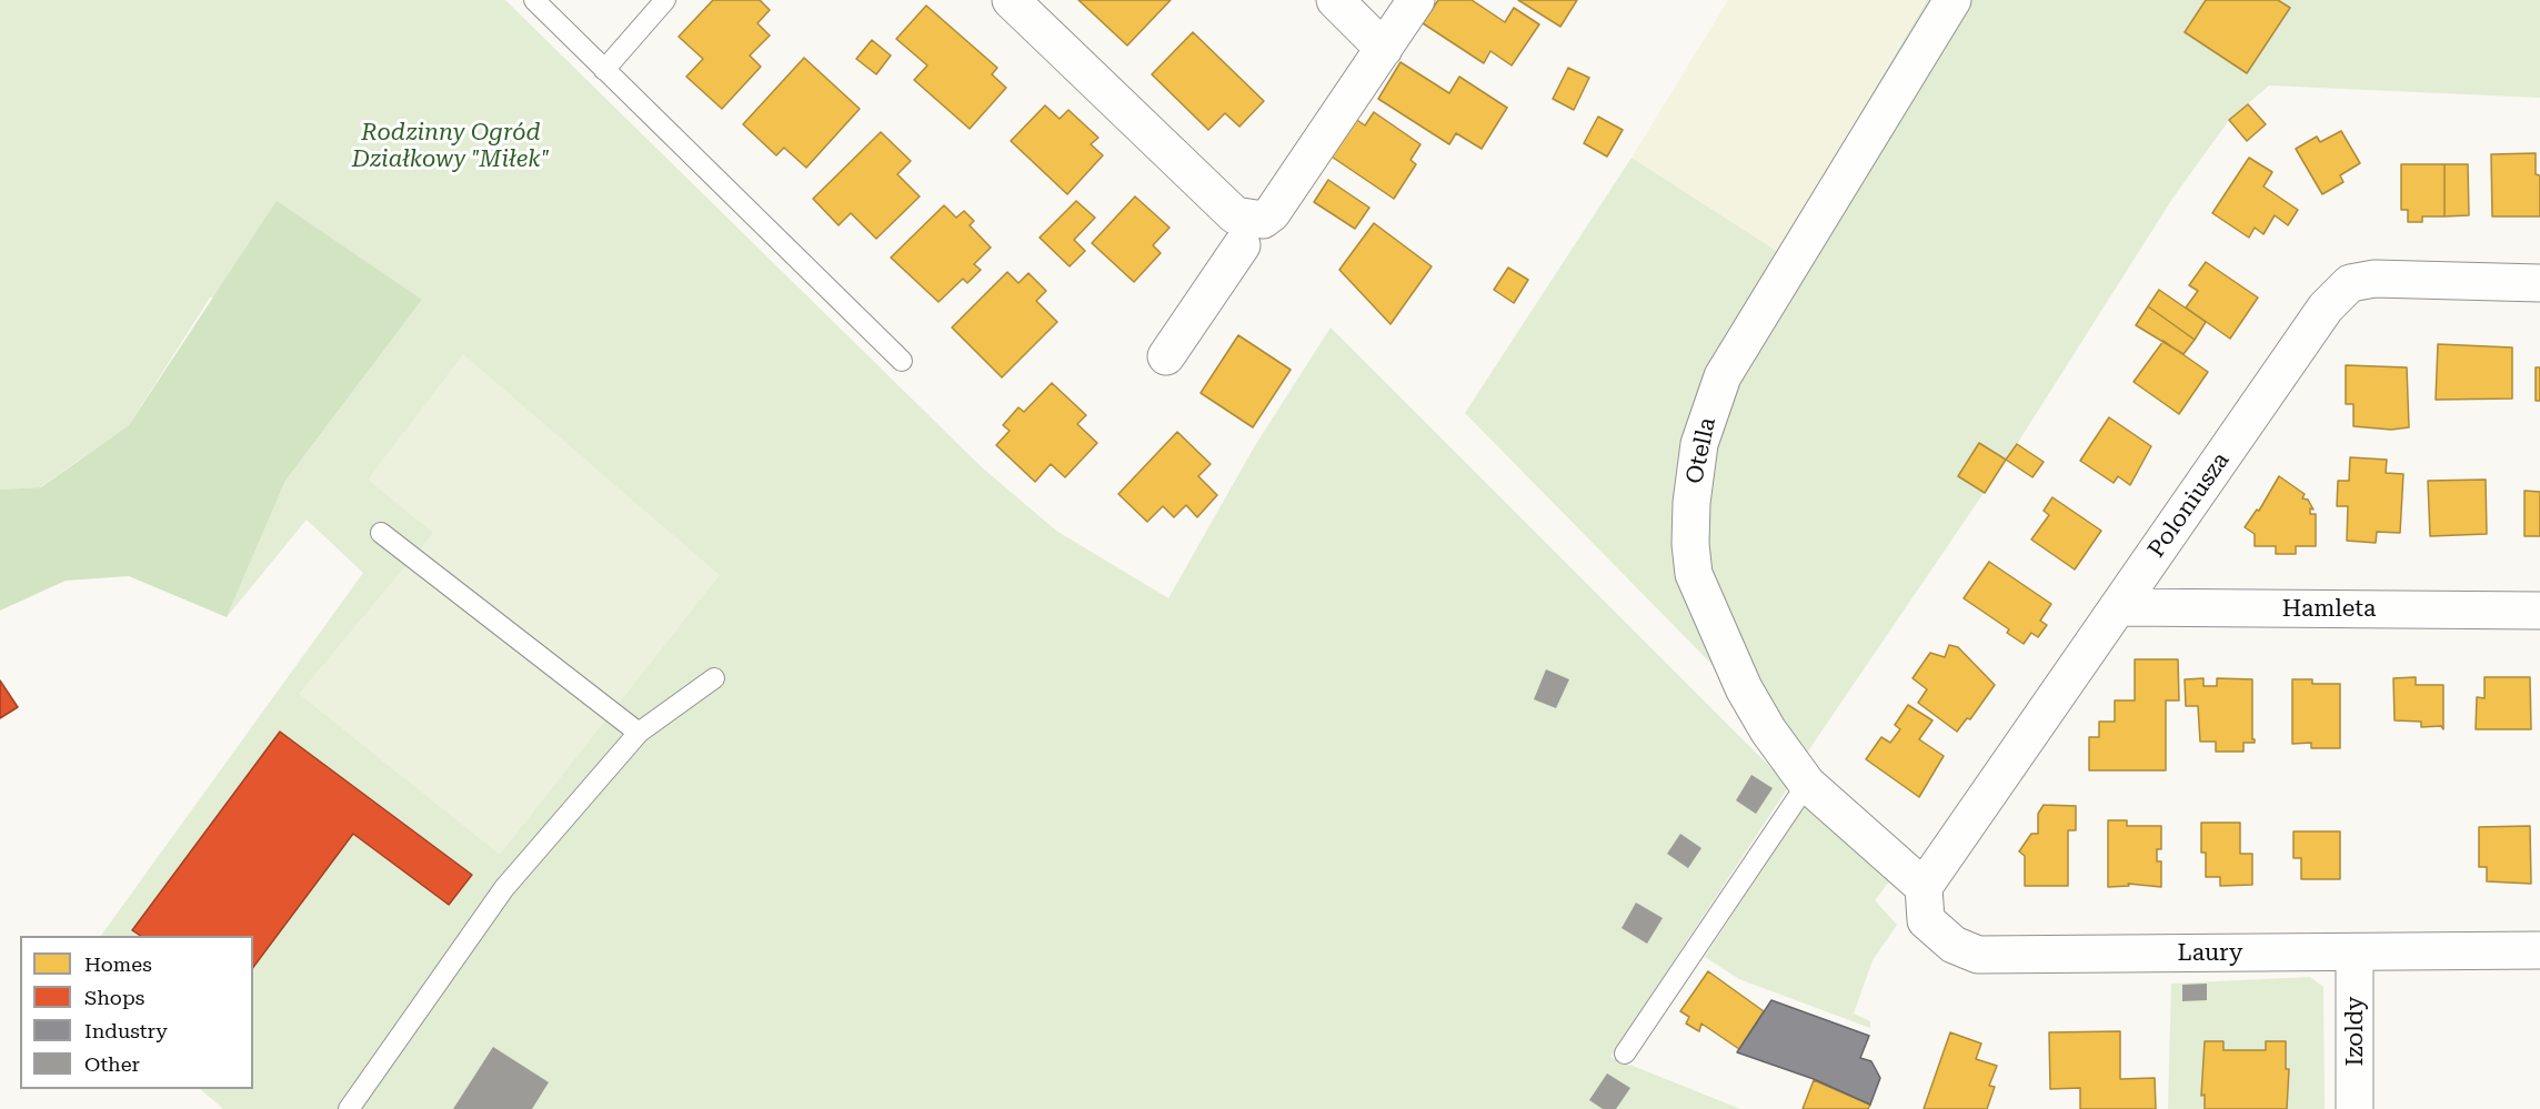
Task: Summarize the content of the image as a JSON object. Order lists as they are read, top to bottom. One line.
{"streets":{"street":["Otella","Poloniusza","Hamleta","Laury","Izoldy"]},"crossings":[["Otella","Poloniusza"],["Otella","Laury"],["Poloniusza","Hamleta"],["Poloniusza","Laury"],["Laury","Izoldy"]],"parks":["Rodzinny Ogród Działkowy \"Miłek\""],"legend":["Homes","Shops","Industry","Other"]}
